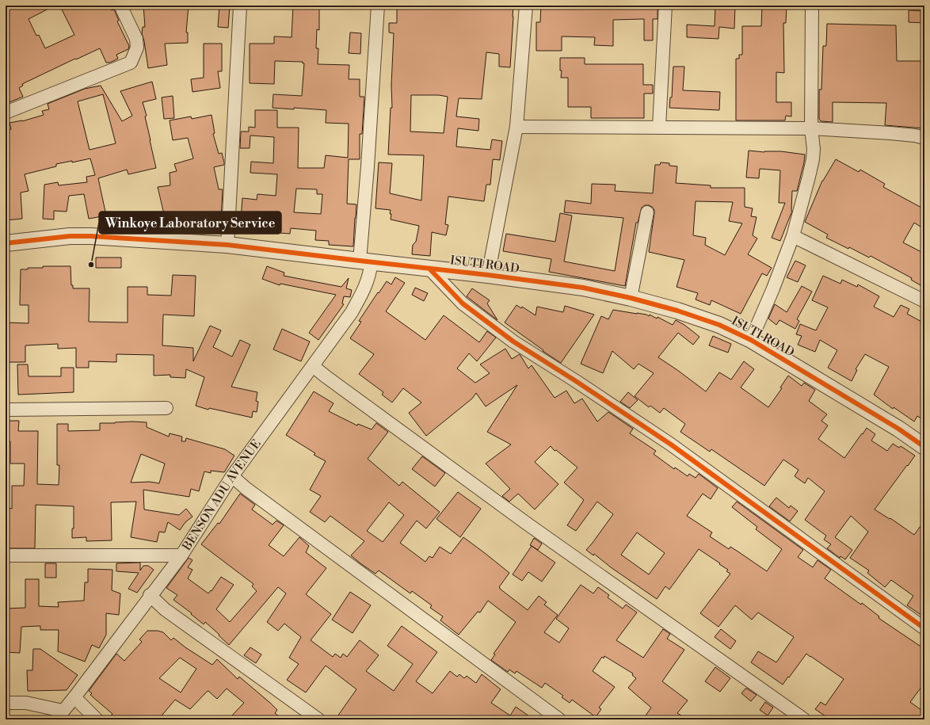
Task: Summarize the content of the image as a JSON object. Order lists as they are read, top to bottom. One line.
{"streets":{"street":["ISUTI ROAD","BENSON ADU AVENUE"]},"crossings":[["ISUTI ROAD","BENSON ADU AVENUE"]],"places":["Winkoye Laboratory Service"]}
